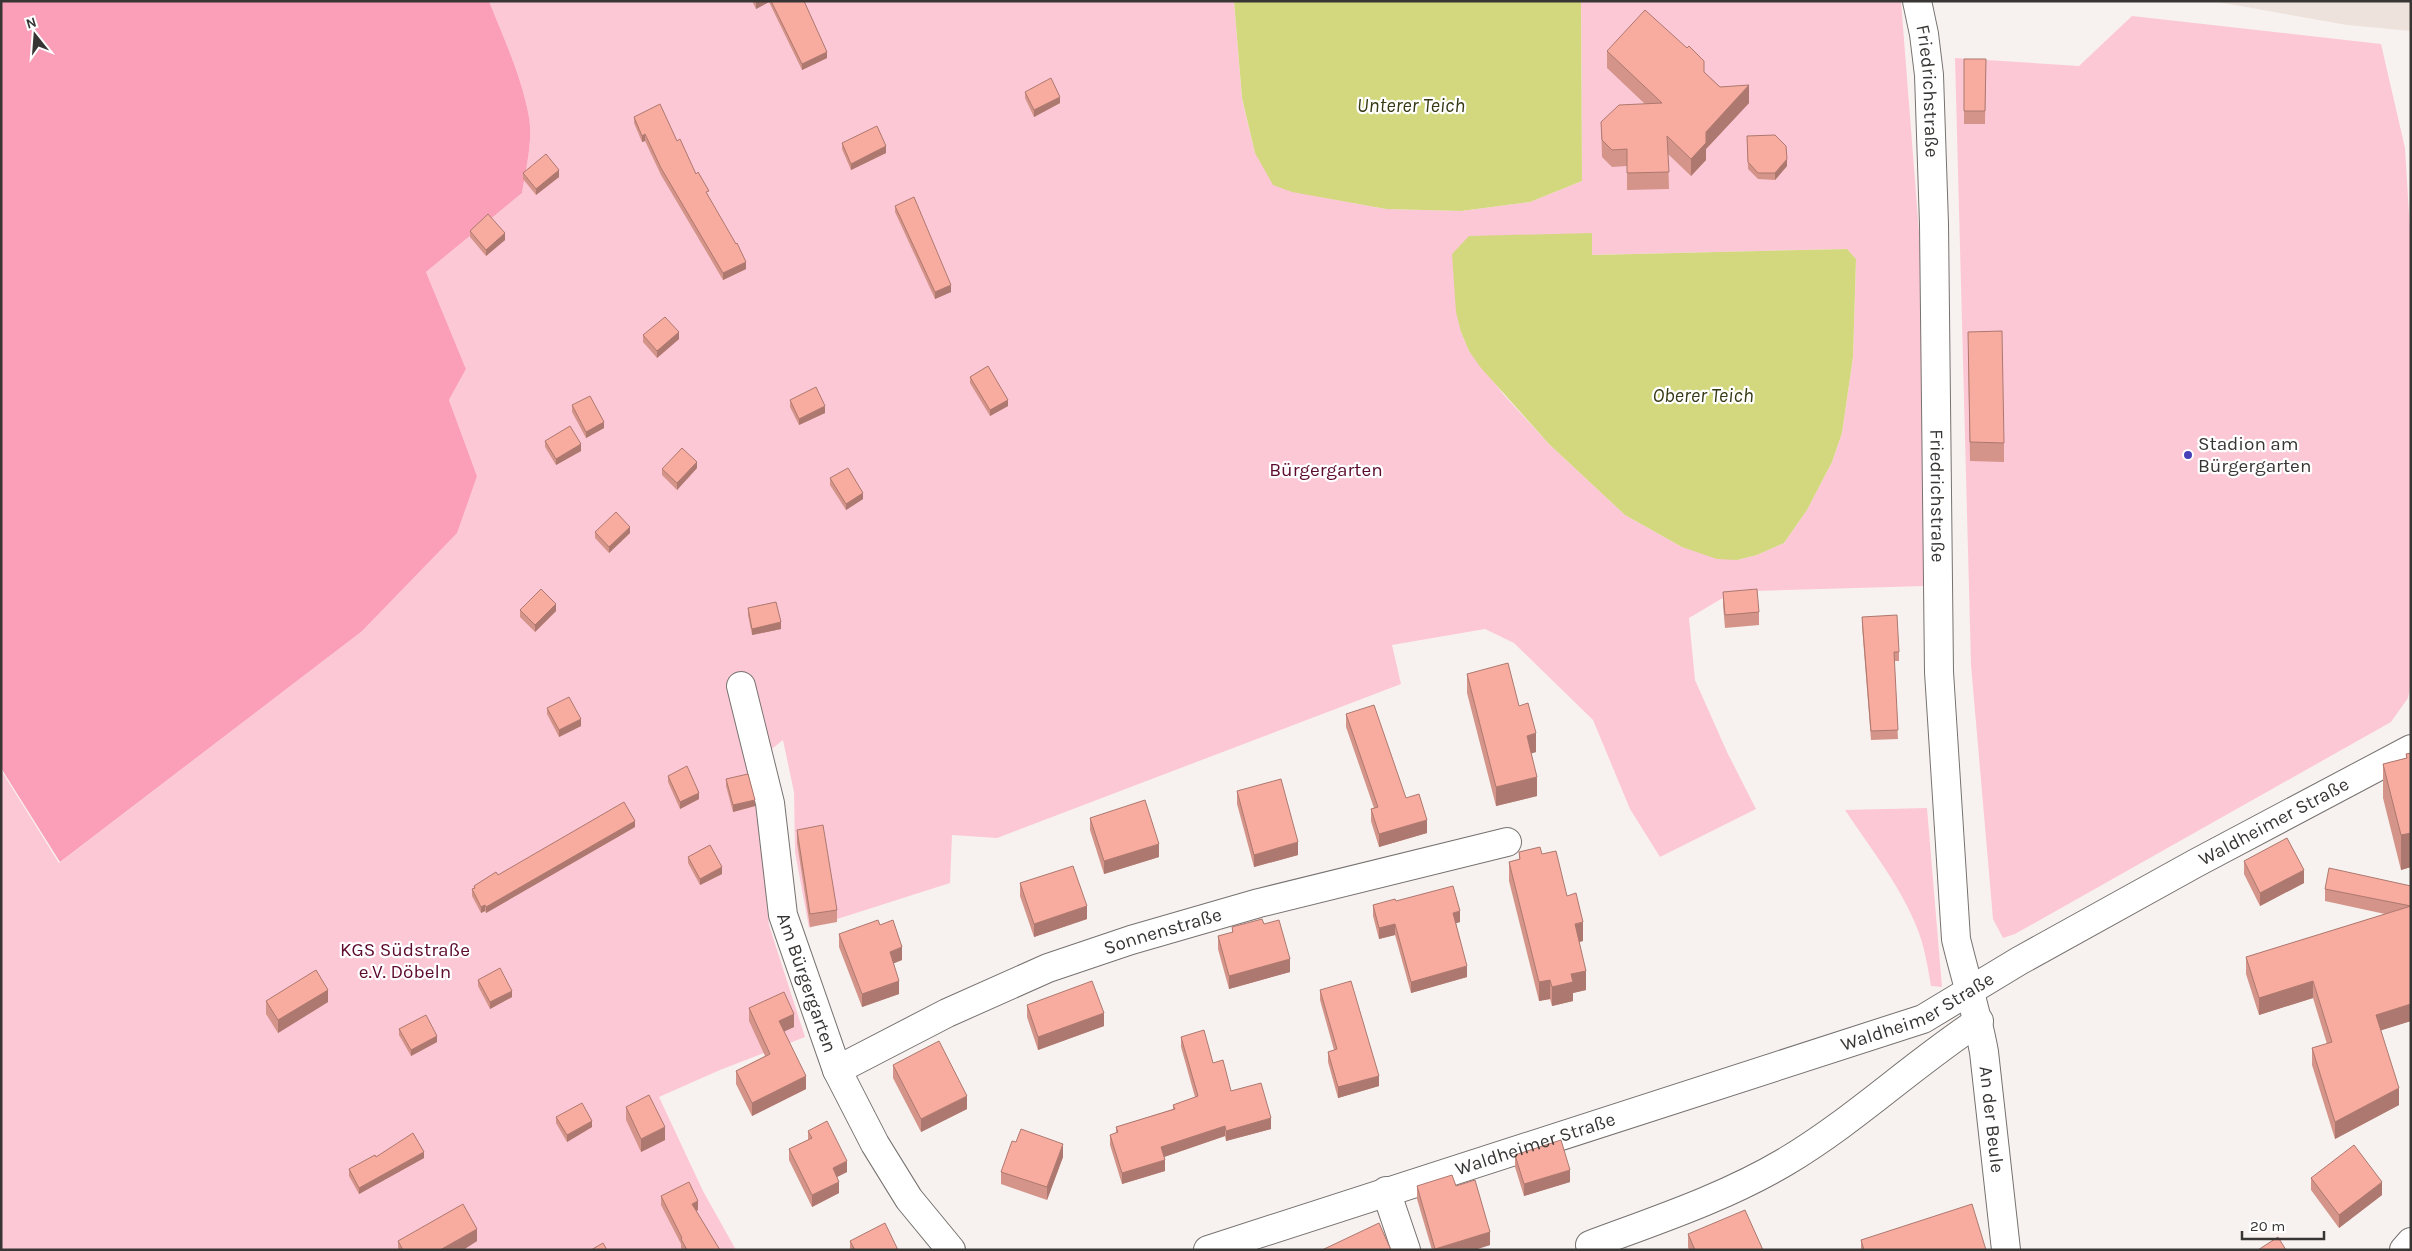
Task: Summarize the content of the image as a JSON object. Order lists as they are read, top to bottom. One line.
{"streets":{"street":["Friedrichstraße","Waldheimer Straße","Sonnenstraße","Am Bürgergarten","An der Beule"]},"crossings":[["Friedrichstraße","Waldheimer Straße"],["Friedrichstraße","An der Beule"],["Waldheimer Straße","An der Beule"],["Sonnenstraße","Am Bürgergarten"]],"water":["Unterer Teich","Oberer Teich"],"parks":["Bürgergarten","KGS Südstraße e.V. Döbeln"],"places":["Stadion am Bürgergarten"],"scale_bar":"20 m","north":"top"}
